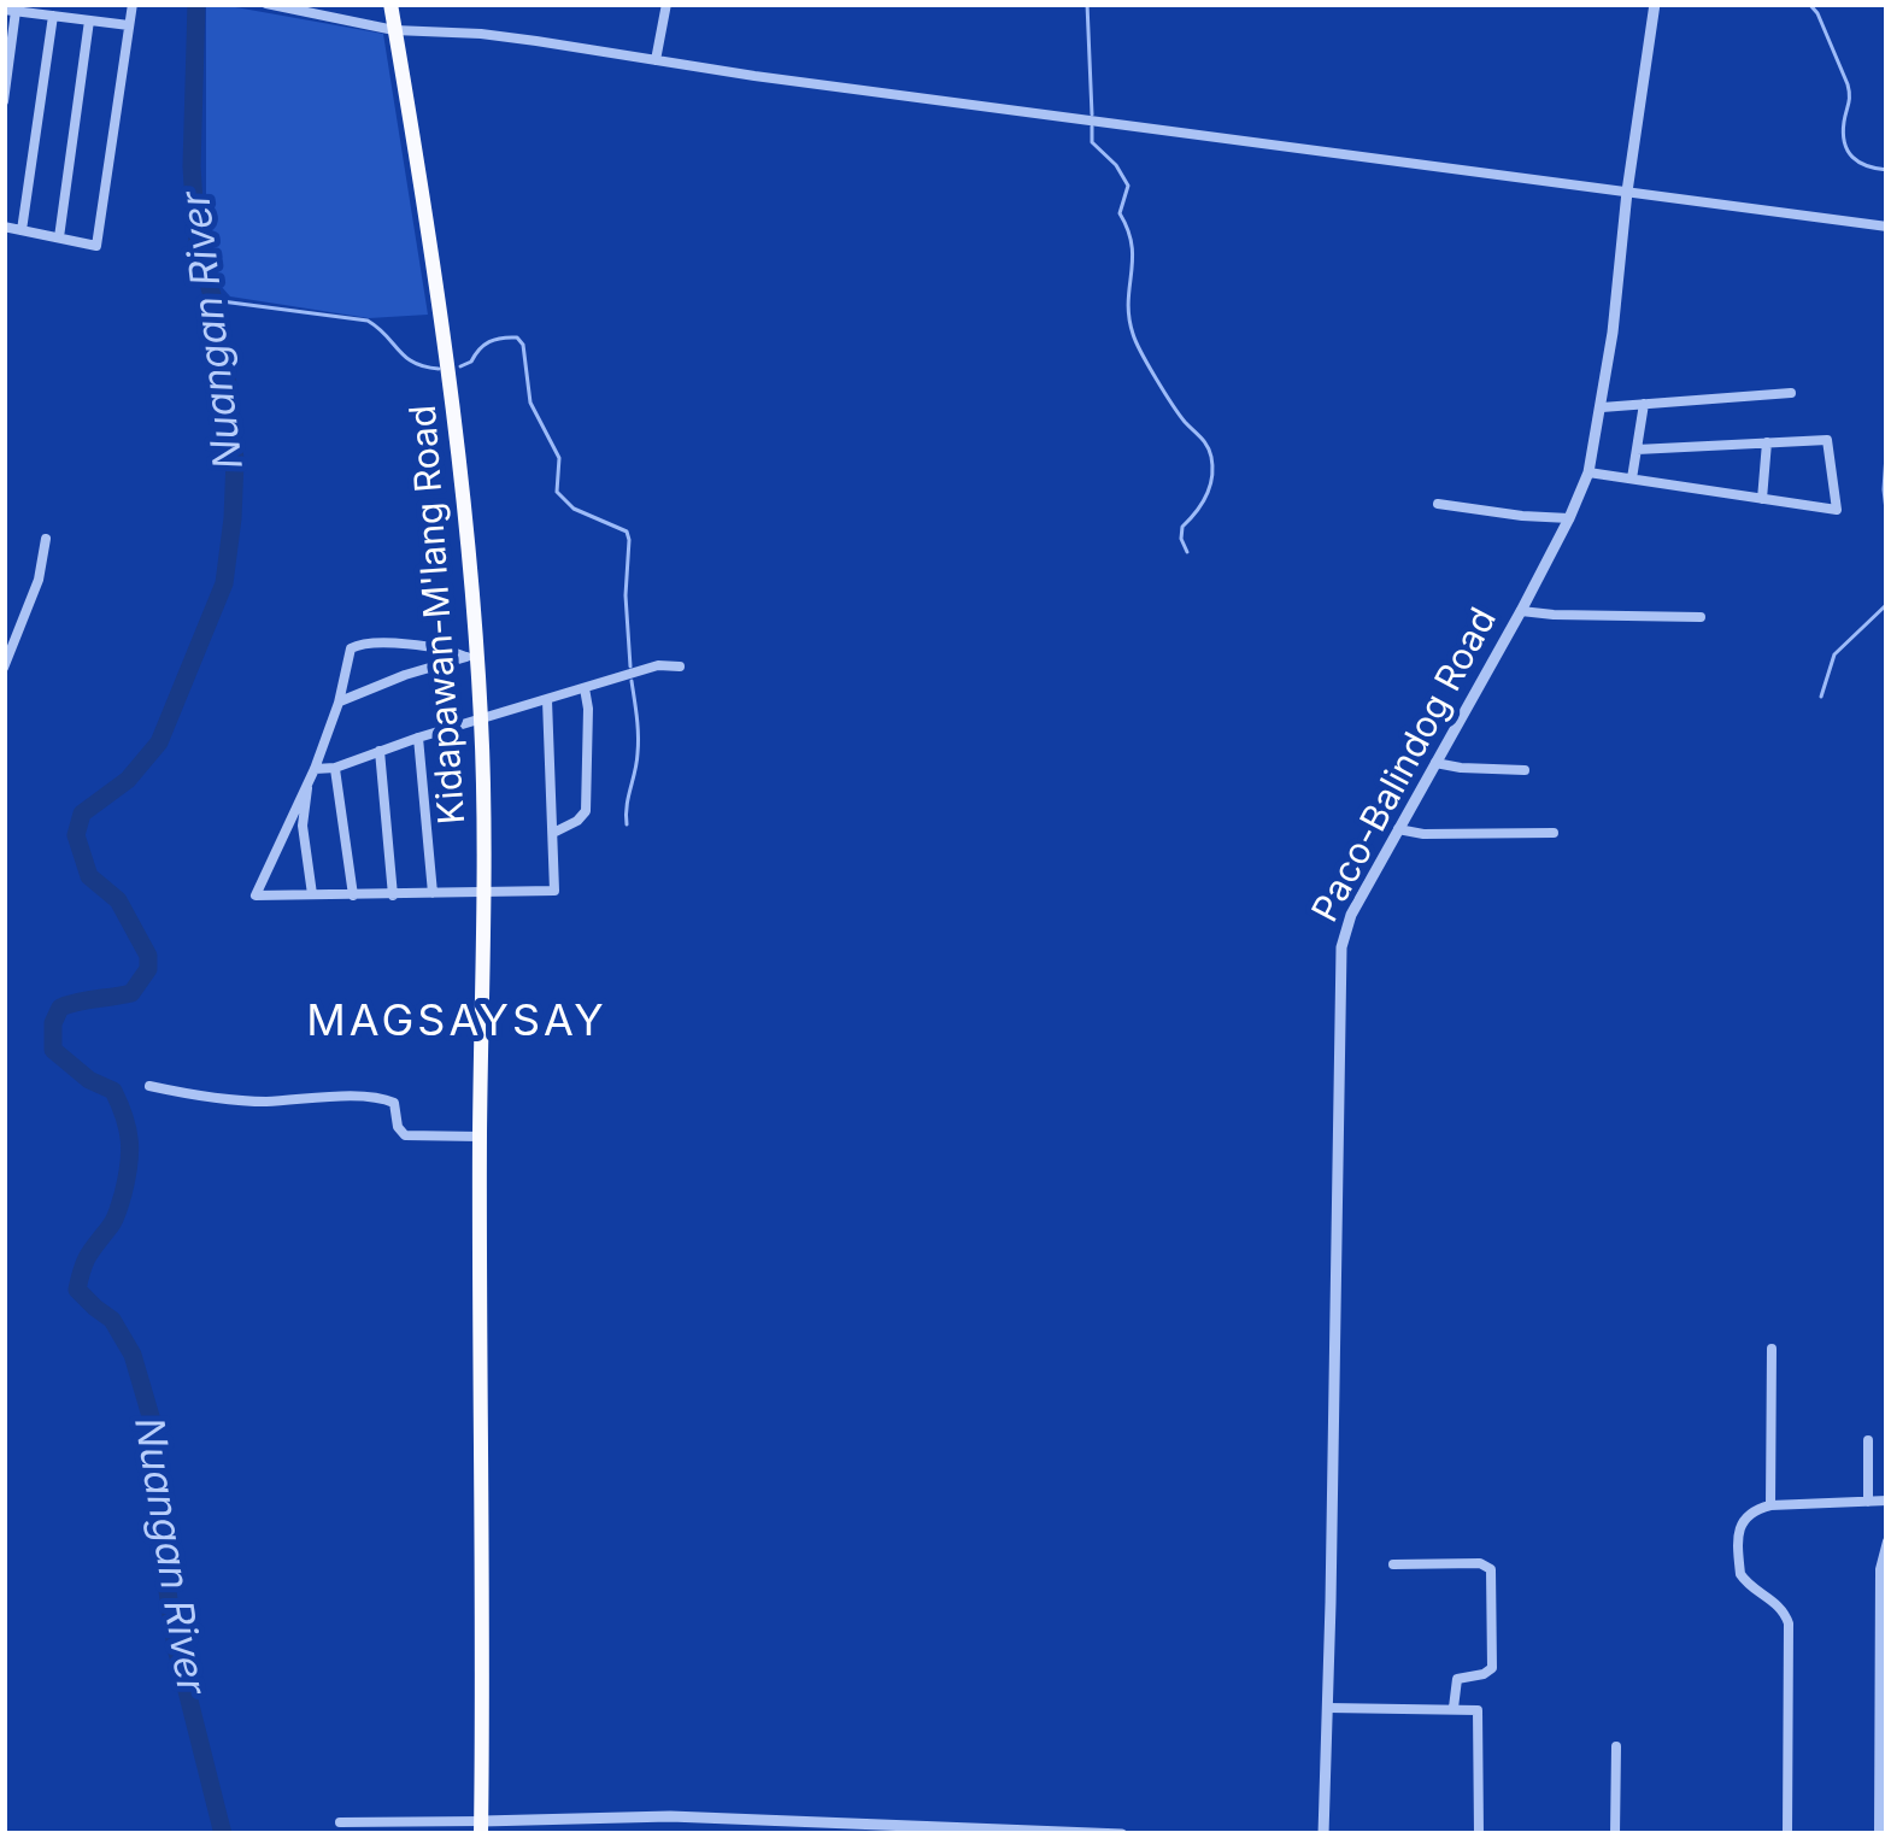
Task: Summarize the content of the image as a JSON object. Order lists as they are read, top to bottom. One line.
{"streets":{"main road":["Kidapawan-M'lang Road"],"street":["Paco-Balindog Road"]},"districts":["MAGSAYSAY"],"water":["Nuangan River"]}
